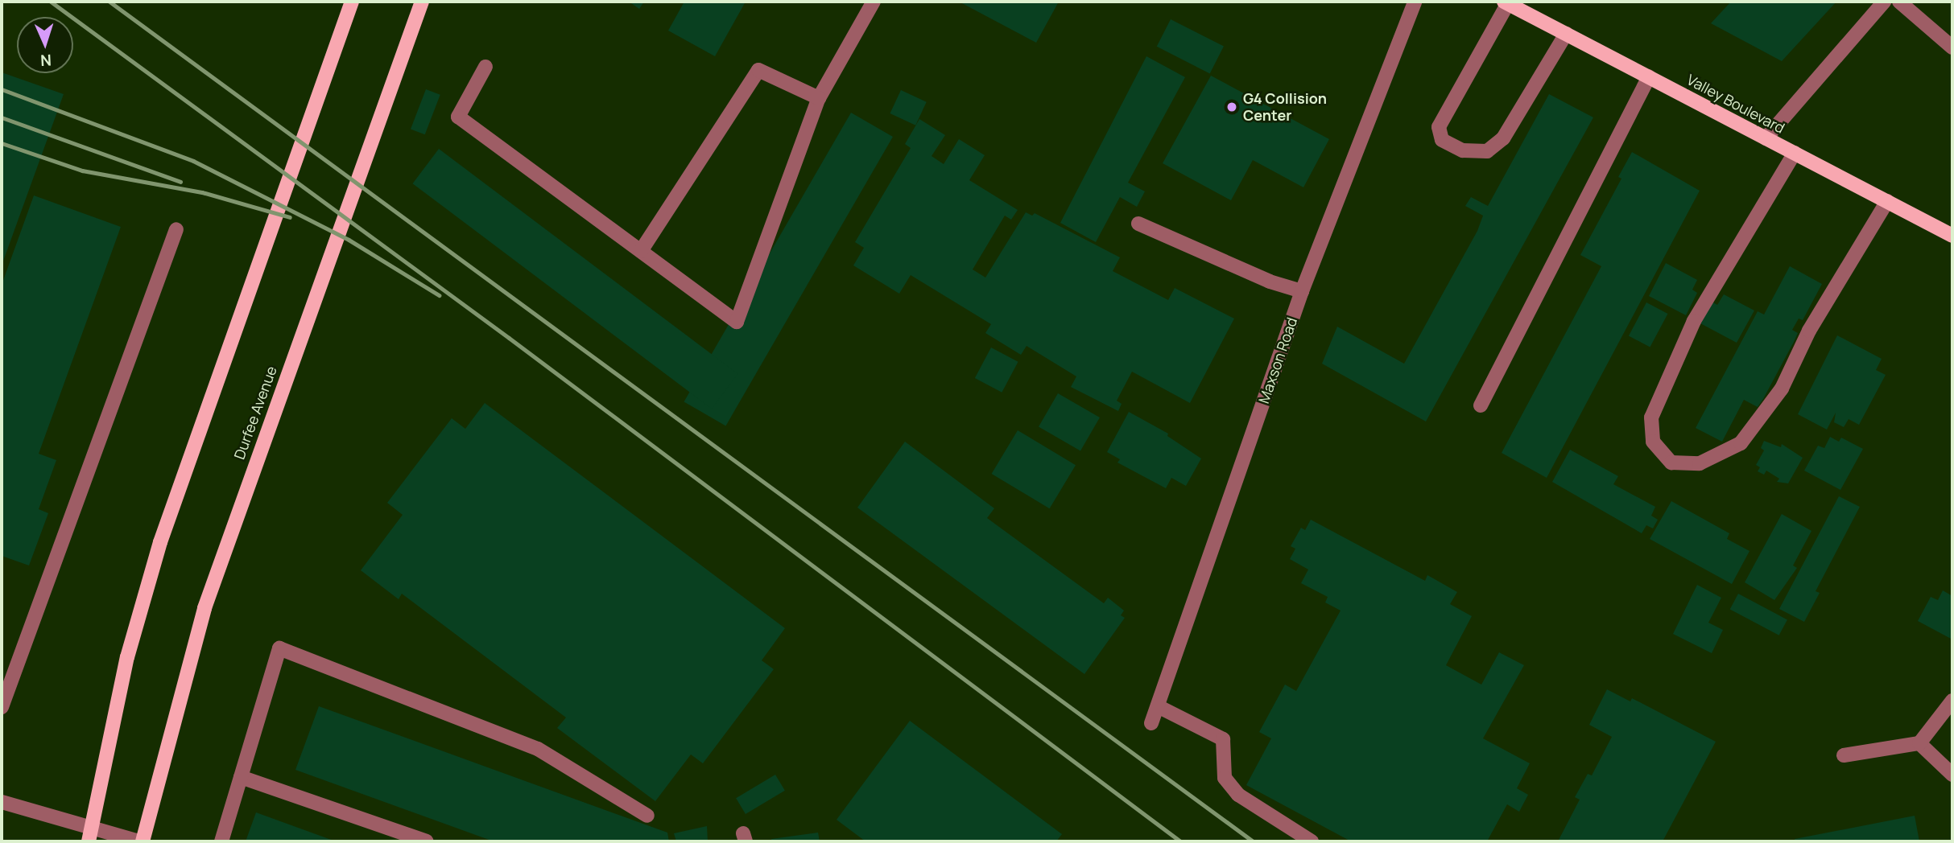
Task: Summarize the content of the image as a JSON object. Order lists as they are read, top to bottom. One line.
{"streets":{"main road":["Valley Boulevard","Durfee Avenue"],"street":["Maxson Road"]},"places":["G4 Collision Center"],"north":"bottom"}
